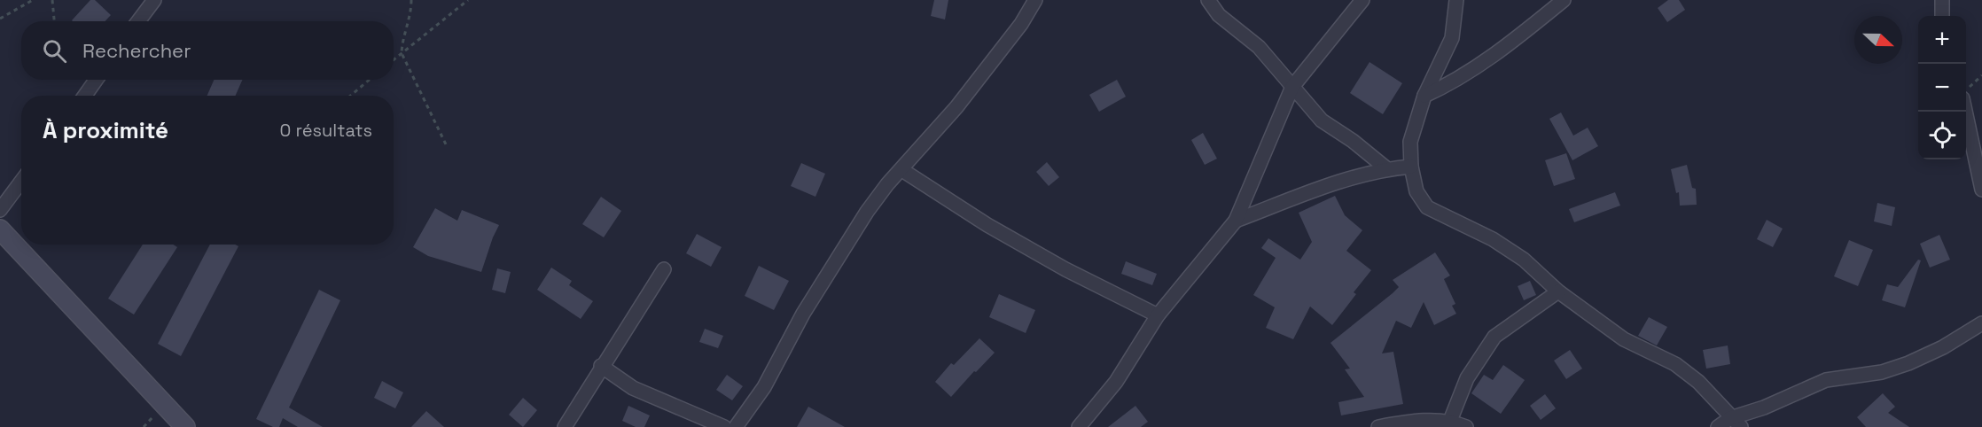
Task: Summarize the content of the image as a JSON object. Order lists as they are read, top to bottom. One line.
{"north":"right","page":{"map_buttons":["+","−"],"search":"Rechercher","heading":["À proximité","0 résultats"]}}
